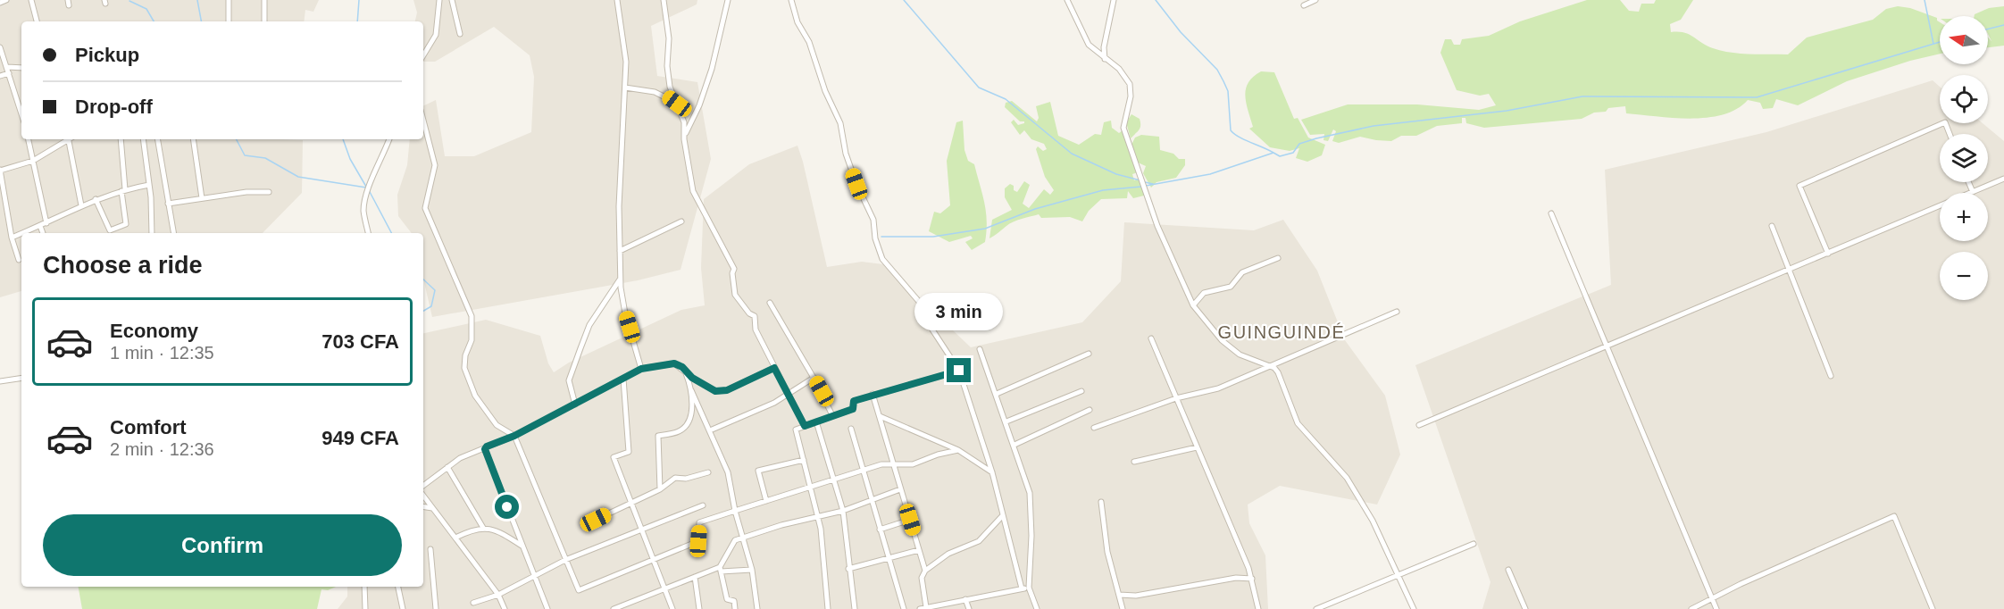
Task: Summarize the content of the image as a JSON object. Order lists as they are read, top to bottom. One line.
{"districts":["GUINGUINDÉ"],"north":"left","page":{"map_buttons":["+","−"],"banner":["Pickup","Drop-off"],"heading":"Choose a ride","bubble":"3 min","list":[{"name":"Economy","note":"1 min · 12:35","value":"703 CFA"},{"name":"Comfort","note":"2 min · 12:36","value":"949 CFA"}],"buttons":"Confirm"}}
